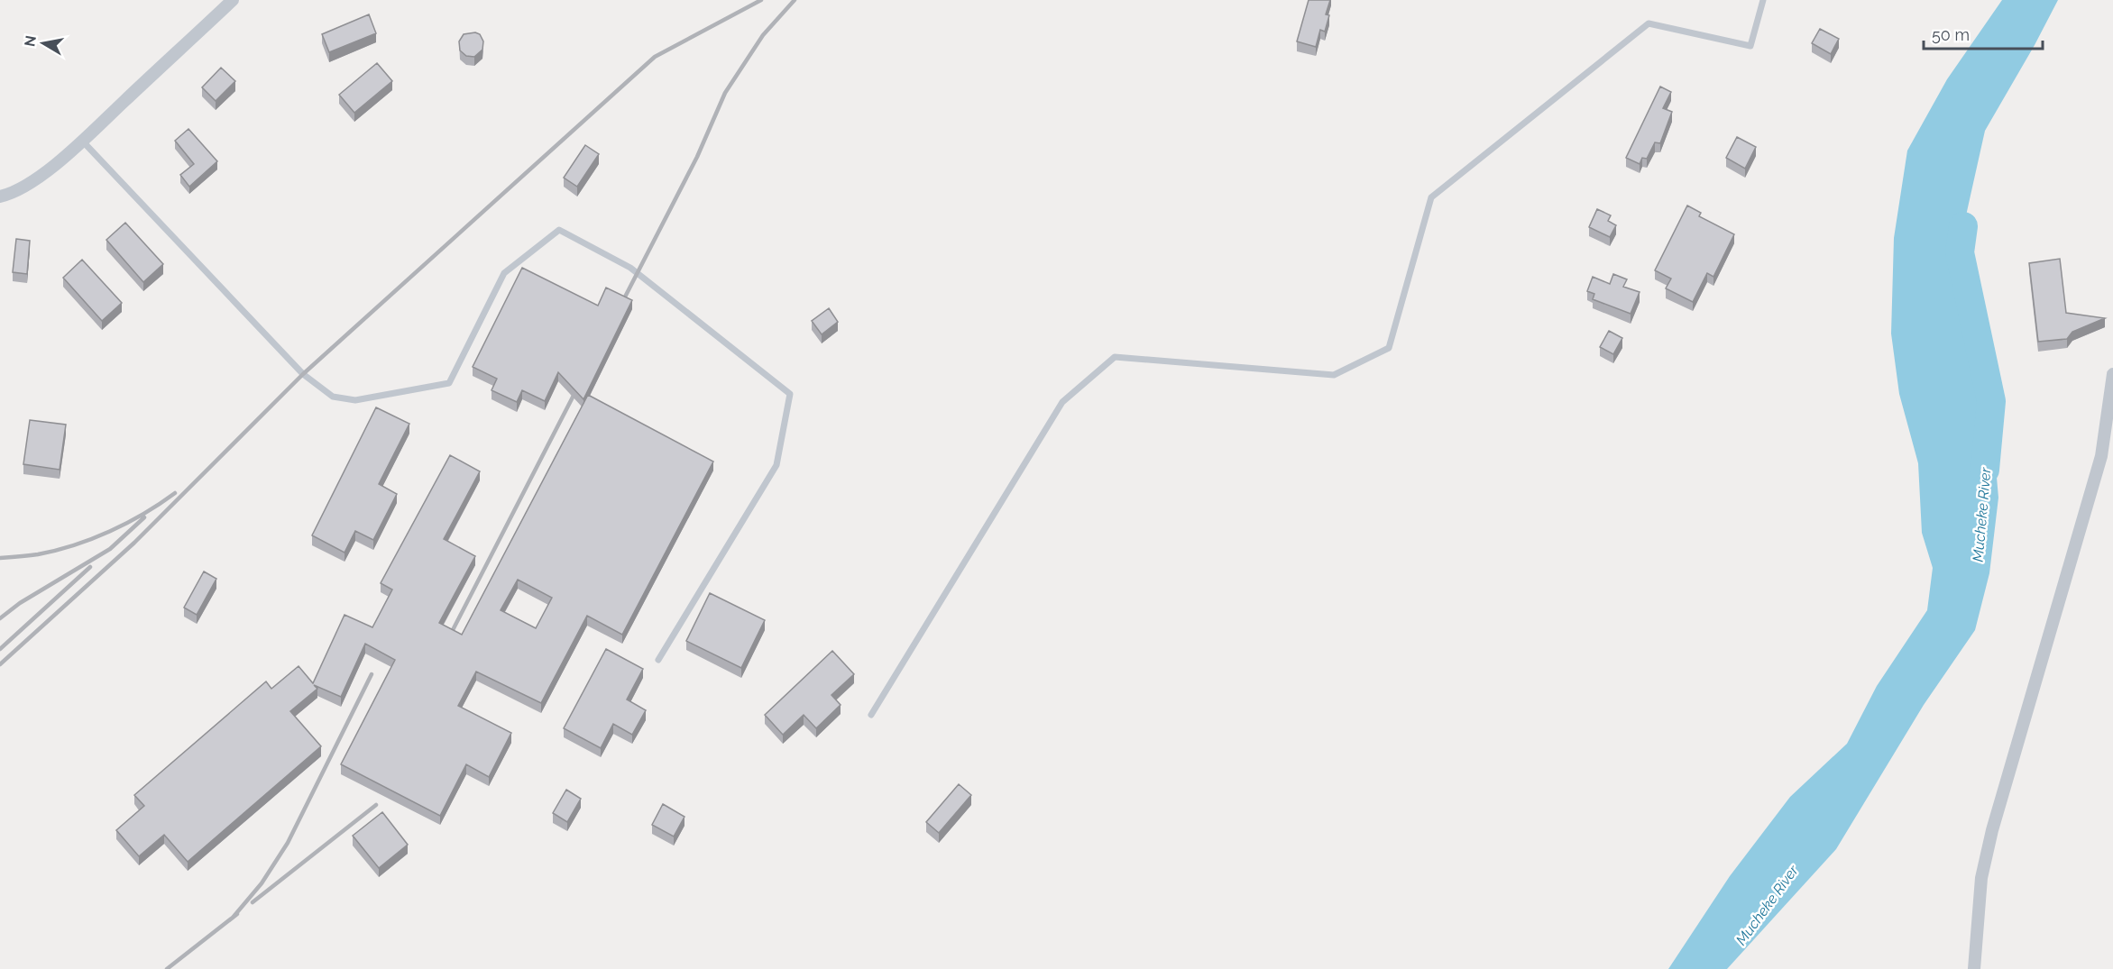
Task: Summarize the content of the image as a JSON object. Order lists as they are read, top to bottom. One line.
{"water":["Mucheke River"],"scale_bar":"50 m","north":"left"}
